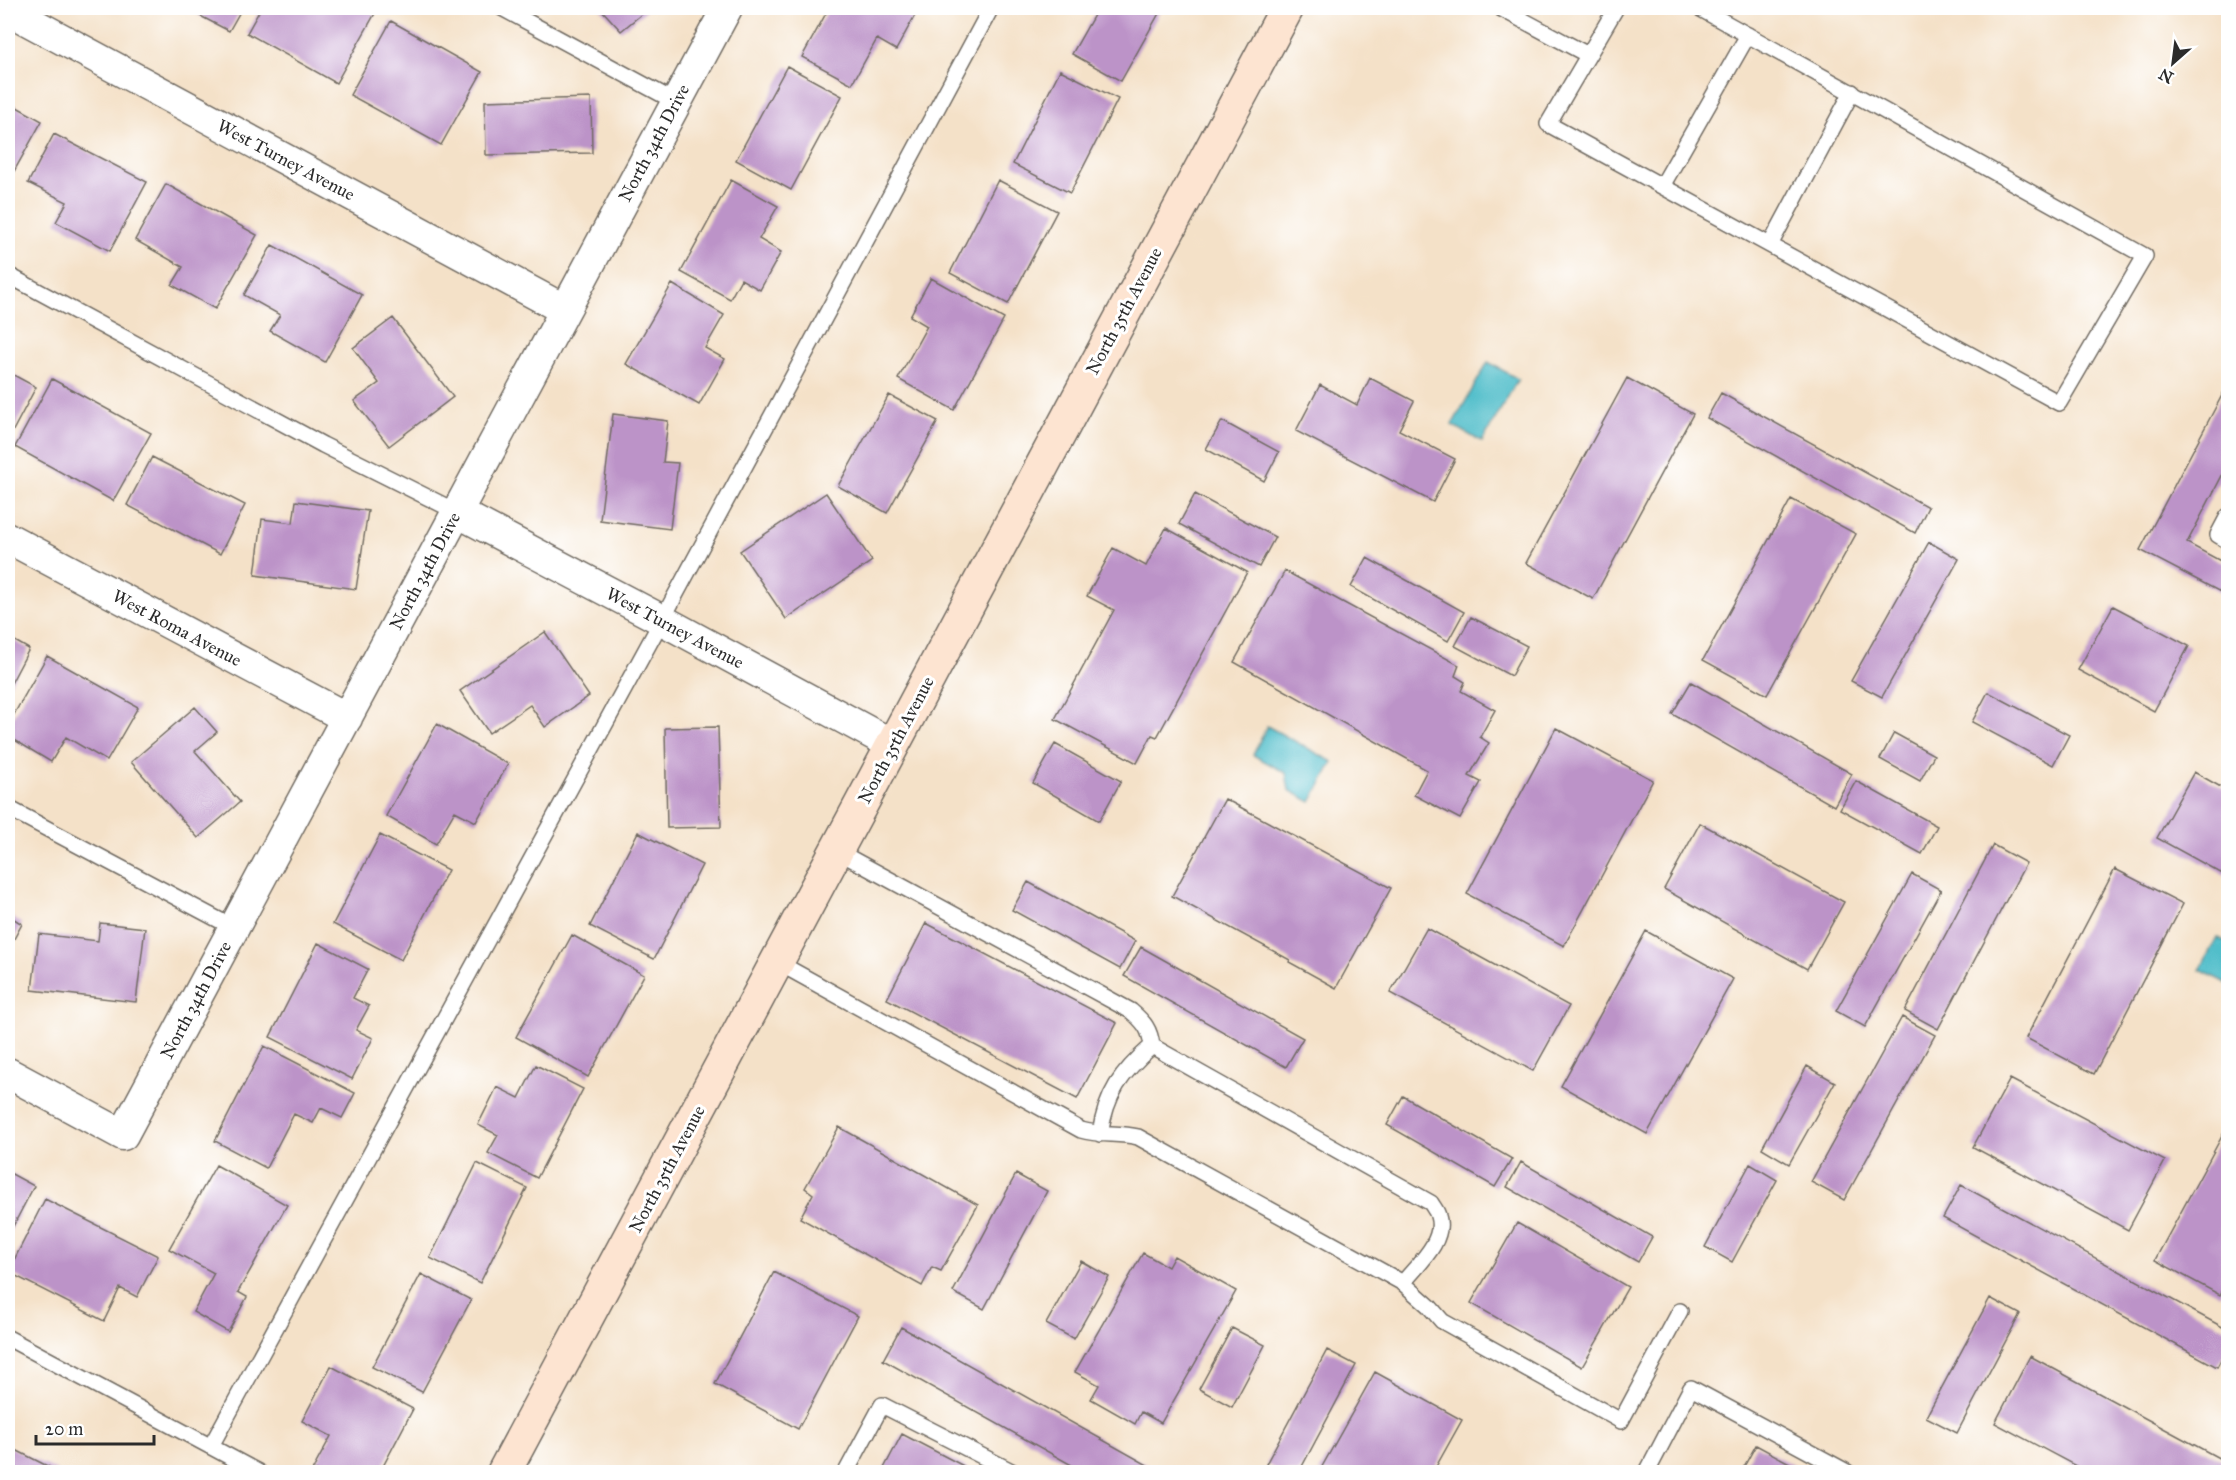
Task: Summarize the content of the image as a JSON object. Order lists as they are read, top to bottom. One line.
{"streets":{"main road":["North 35th Avenue"],"street":["North 34th Drive","West Turney Avenue","West Roma Avenue"]},"crossings":[["North 34th Drive","West Turney Avenue"],["North 34th Drive","West Roma Avenue"],["West Turney Avenue","North 35th Avenue"]],"scale_bar":"20 m","north":"bottom left"}
